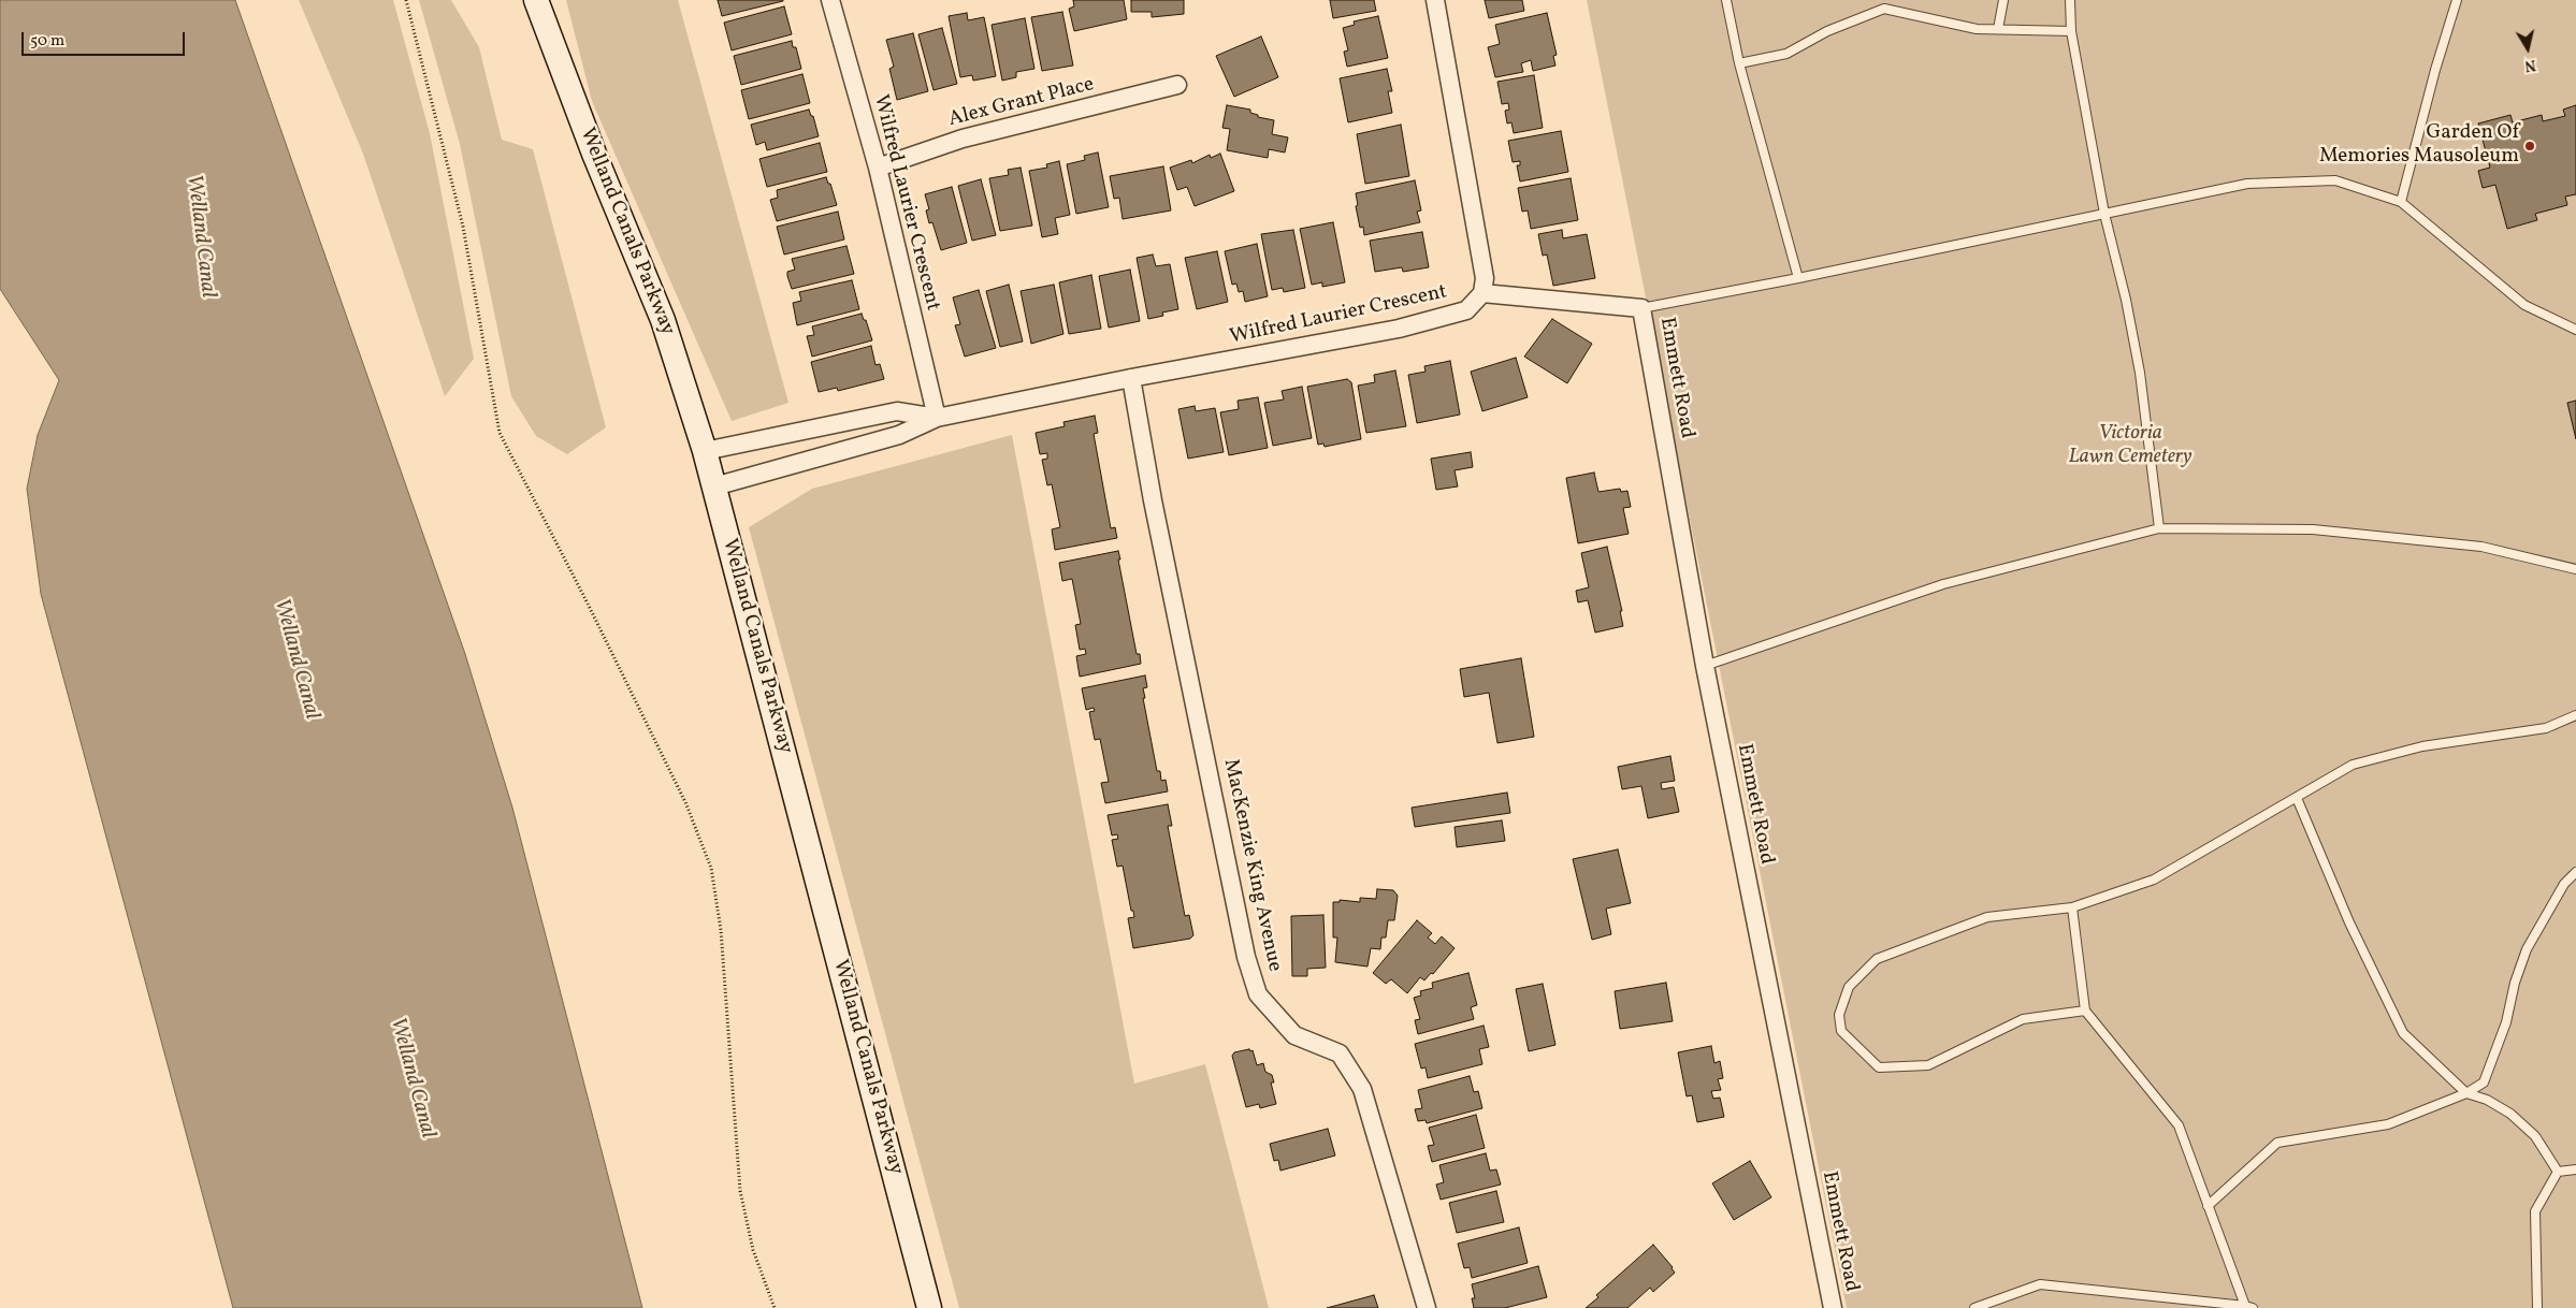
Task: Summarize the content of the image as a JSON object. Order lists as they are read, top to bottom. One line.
{"streets":{"main road":["Welland Canals Parkway"],"street":["Alex Grant Place","Wilfred Laurier Crescent","Emmett Road","MacKenzie King Avenue"]},"crossings":[["Alex Grant Place","Wilfred Laurier Crescent"],["Wilfred Laurier Crescent","Welland Canals Parkway"],["Wilfred Laurier Crescent","MacKenzie King Avenue"]],"water":["Welland Canal"],"parks":["Victoria Lawn Cemetery"],"places":["Garden Of Memories Mausoleum"],"scale_bar":"50 m","north":"bottom"}
